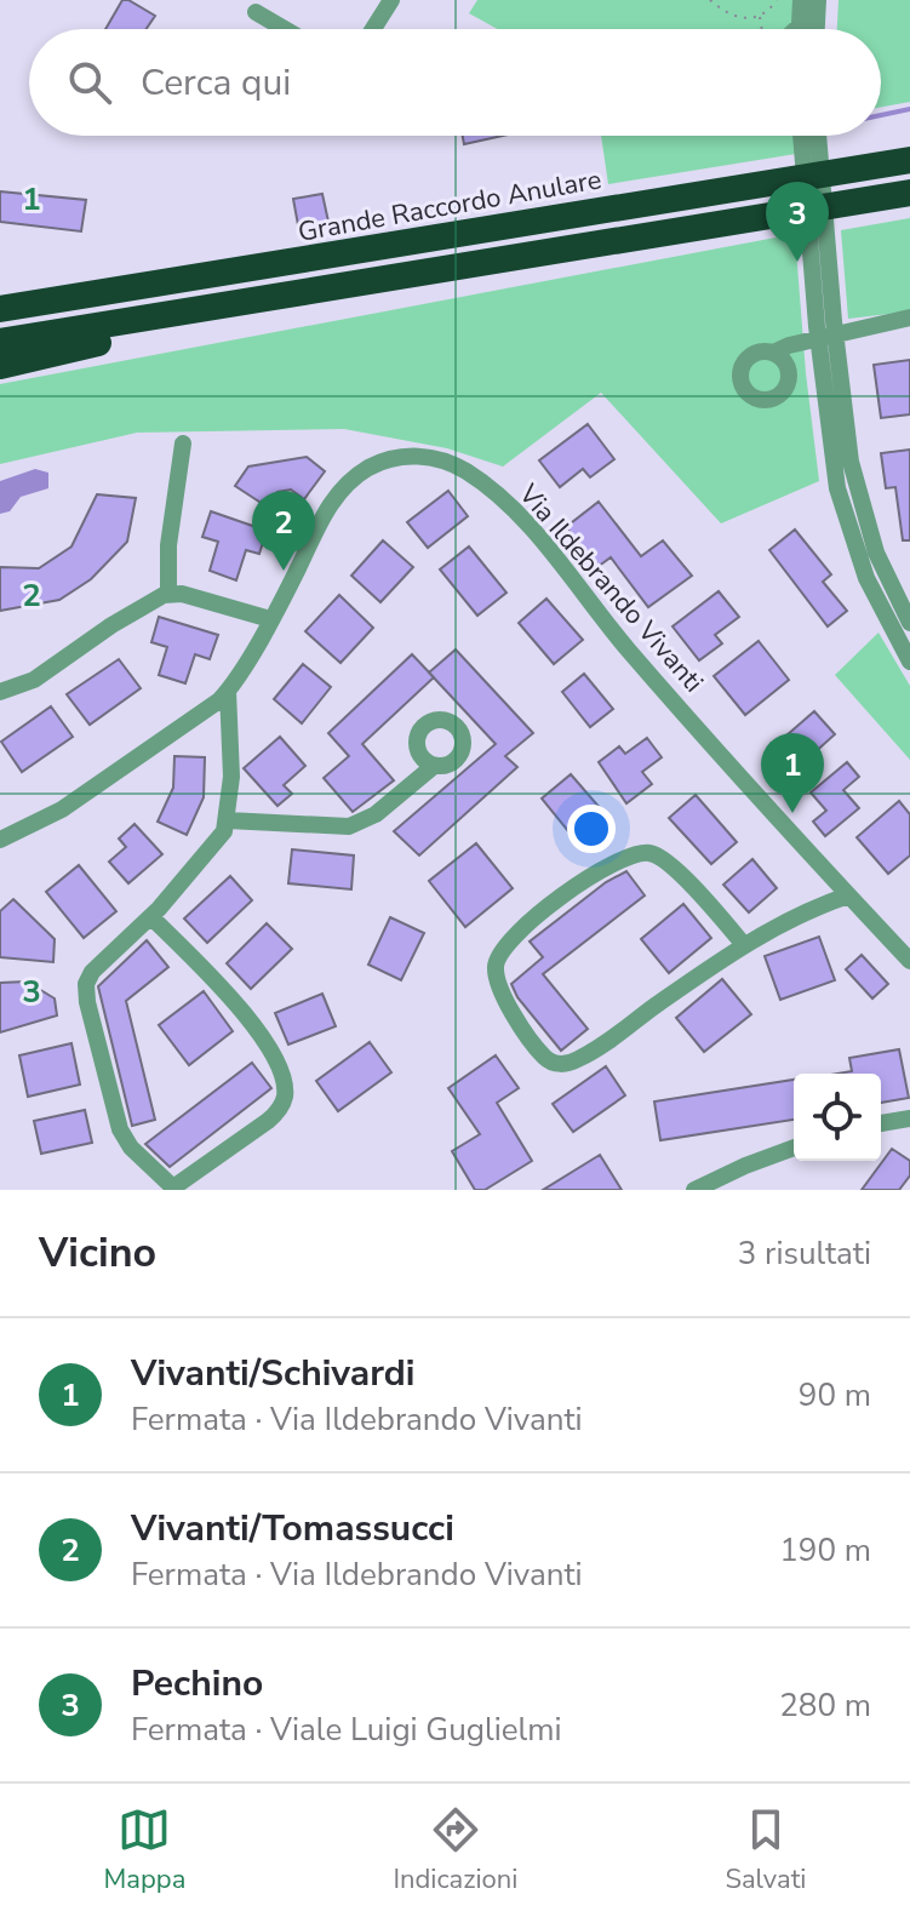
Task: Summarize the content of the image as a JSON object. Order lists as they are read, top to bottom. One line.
{"streets":{"highway":["Grande Raccordo Anulare"],"street":["Via Ildebrando Vivanti"]},"page":{"search":"Cerca qui","pins":["3","2","1"],"heading":["Vicino","3 risultati"],"list":[{"mark":"1","name":"Vivanti/Schivardi","note":"Fermata · Via Ildebrando Vivanti","value":"90 m"},{"mark":"2","name":"Vivanti/Tomassucci","note":"Fermata · Via Ildebrando Vivanti","value":"190 m"},{"mark":"3","name":"Pechino","note":"Fermata · Viale Luigi Guglielmi","value":"280 m"}],"nav":["Mappa","Indicazioni","Salvati"]},"grid":{"rows":["1","2","3"]}}
